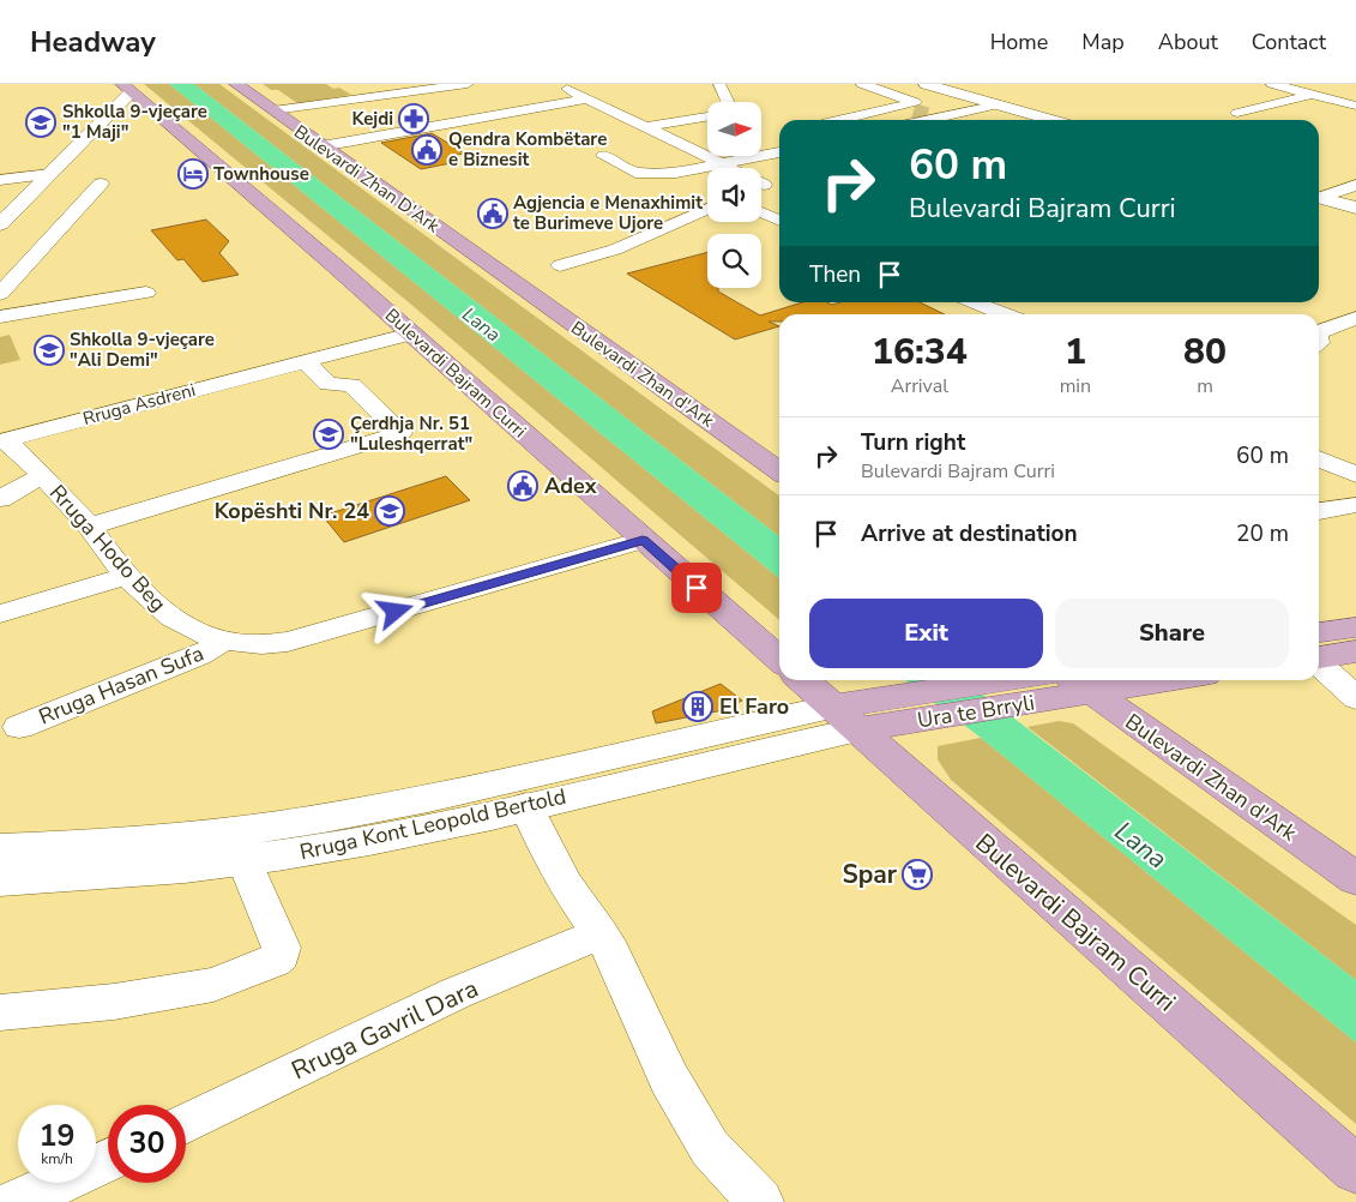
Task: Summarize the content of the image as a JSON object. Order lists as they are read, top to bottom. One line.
{"streets":{"main road":["Bulevardi Zhan D'Ark","Bulevardi Bajram Curri","Bulevardi Zhan d'Ark","Ura te Brryli","Rruga Kont Leopold Bertold"],"street":["Rruga Asdreni","Rruga Hodo Beg","Rruga Hasan Sufa","Rruga Gavril Dara"]},"crossings":[["Bulevardi Zhan D'Ark","Bulevardi Zhan d'Ark"],["Bulevardi Bajram Curri","Rruga Asdreni"],["Bulevardi Bajram Curri","Rruga Hodo Beg"],["Bulevardi Bajram Curri","Ura te Brryli"],["Bulevardi Bajram Curri","Rruga Kont Leopold Bertold"],["Bulevardi Zhan d'Ark","Ura te Brryli"],["Rruga Asdreni","Rruga Hodo Beg"],["Rruga Hodo Beg","Rruga Hasan Sufa"],["Ura te Brryli","Rruga Kont Leopold Bertold"]],"water":["Lana"],"places":{"pharmacy":["Kejdi"],"school or university":["Shkolla 9-vjeçare \"1 Maji\"","Shkolla 9-vjeçare \"Ali Demi\"","Çerdhja Nr. 51 \"Luleshqerrat\"","Kopështi Nr. 24"],"public building":["Qendra Kombëtare e Biznesit","Agjencia e Menaxhimit te Burimeve Ujore","Adex"],"hotel":["Townhouse"],"building":["El Faro"],"supermarket":["Spar"]},"north":"right","page":{"header":"Headway","nav":["Home","Map","About","Contact"],"turn":["60 m","Bulevardi Bajram Curri"],"then":"Then","eta":["16:34","Arrival","1","min","80","m"],"list":[{"name":"Turn right","note":"Bulevardi Bajram Curri","value":"60 m"},{"name":"Arrive at destination","value":"20 m"}],"buttons":["Exit","Share"],"speed":"19 km/h","limit":"30"}}
